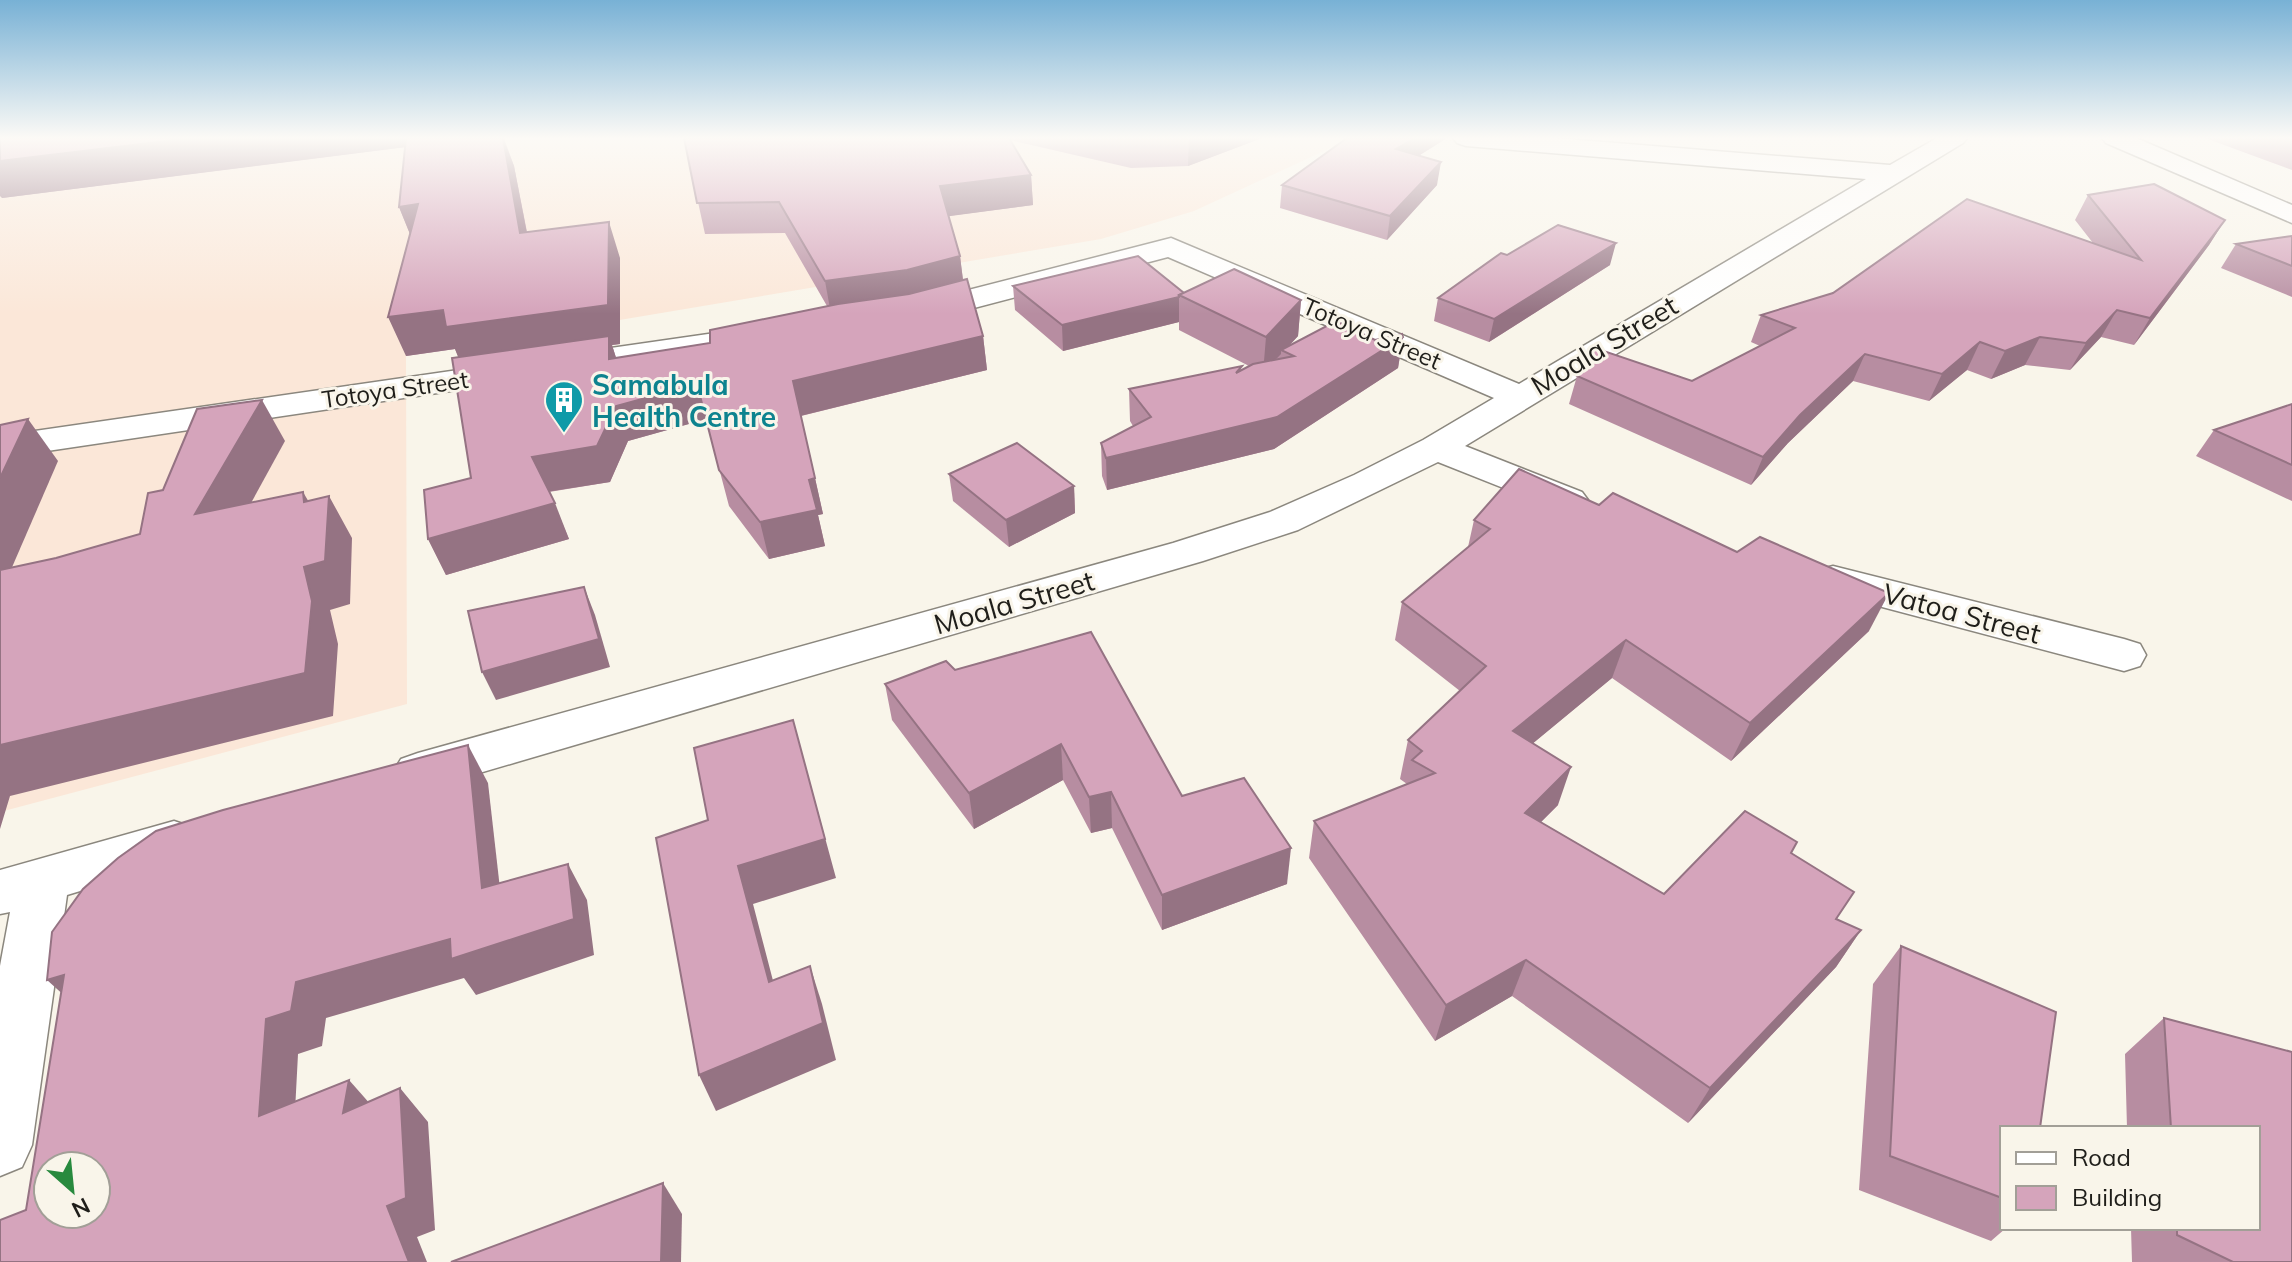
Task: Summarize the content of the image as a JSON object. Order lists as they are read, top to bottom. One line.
{"streets":{"street":["Totoya Street","Moala Street","Vatoa Street"]},"crossings":[["Totoya Street","Moala Street"]],"places":{"building":["Samabula Health Centre"]},"legend":["Road","Building"],"north":"bottom right"}
